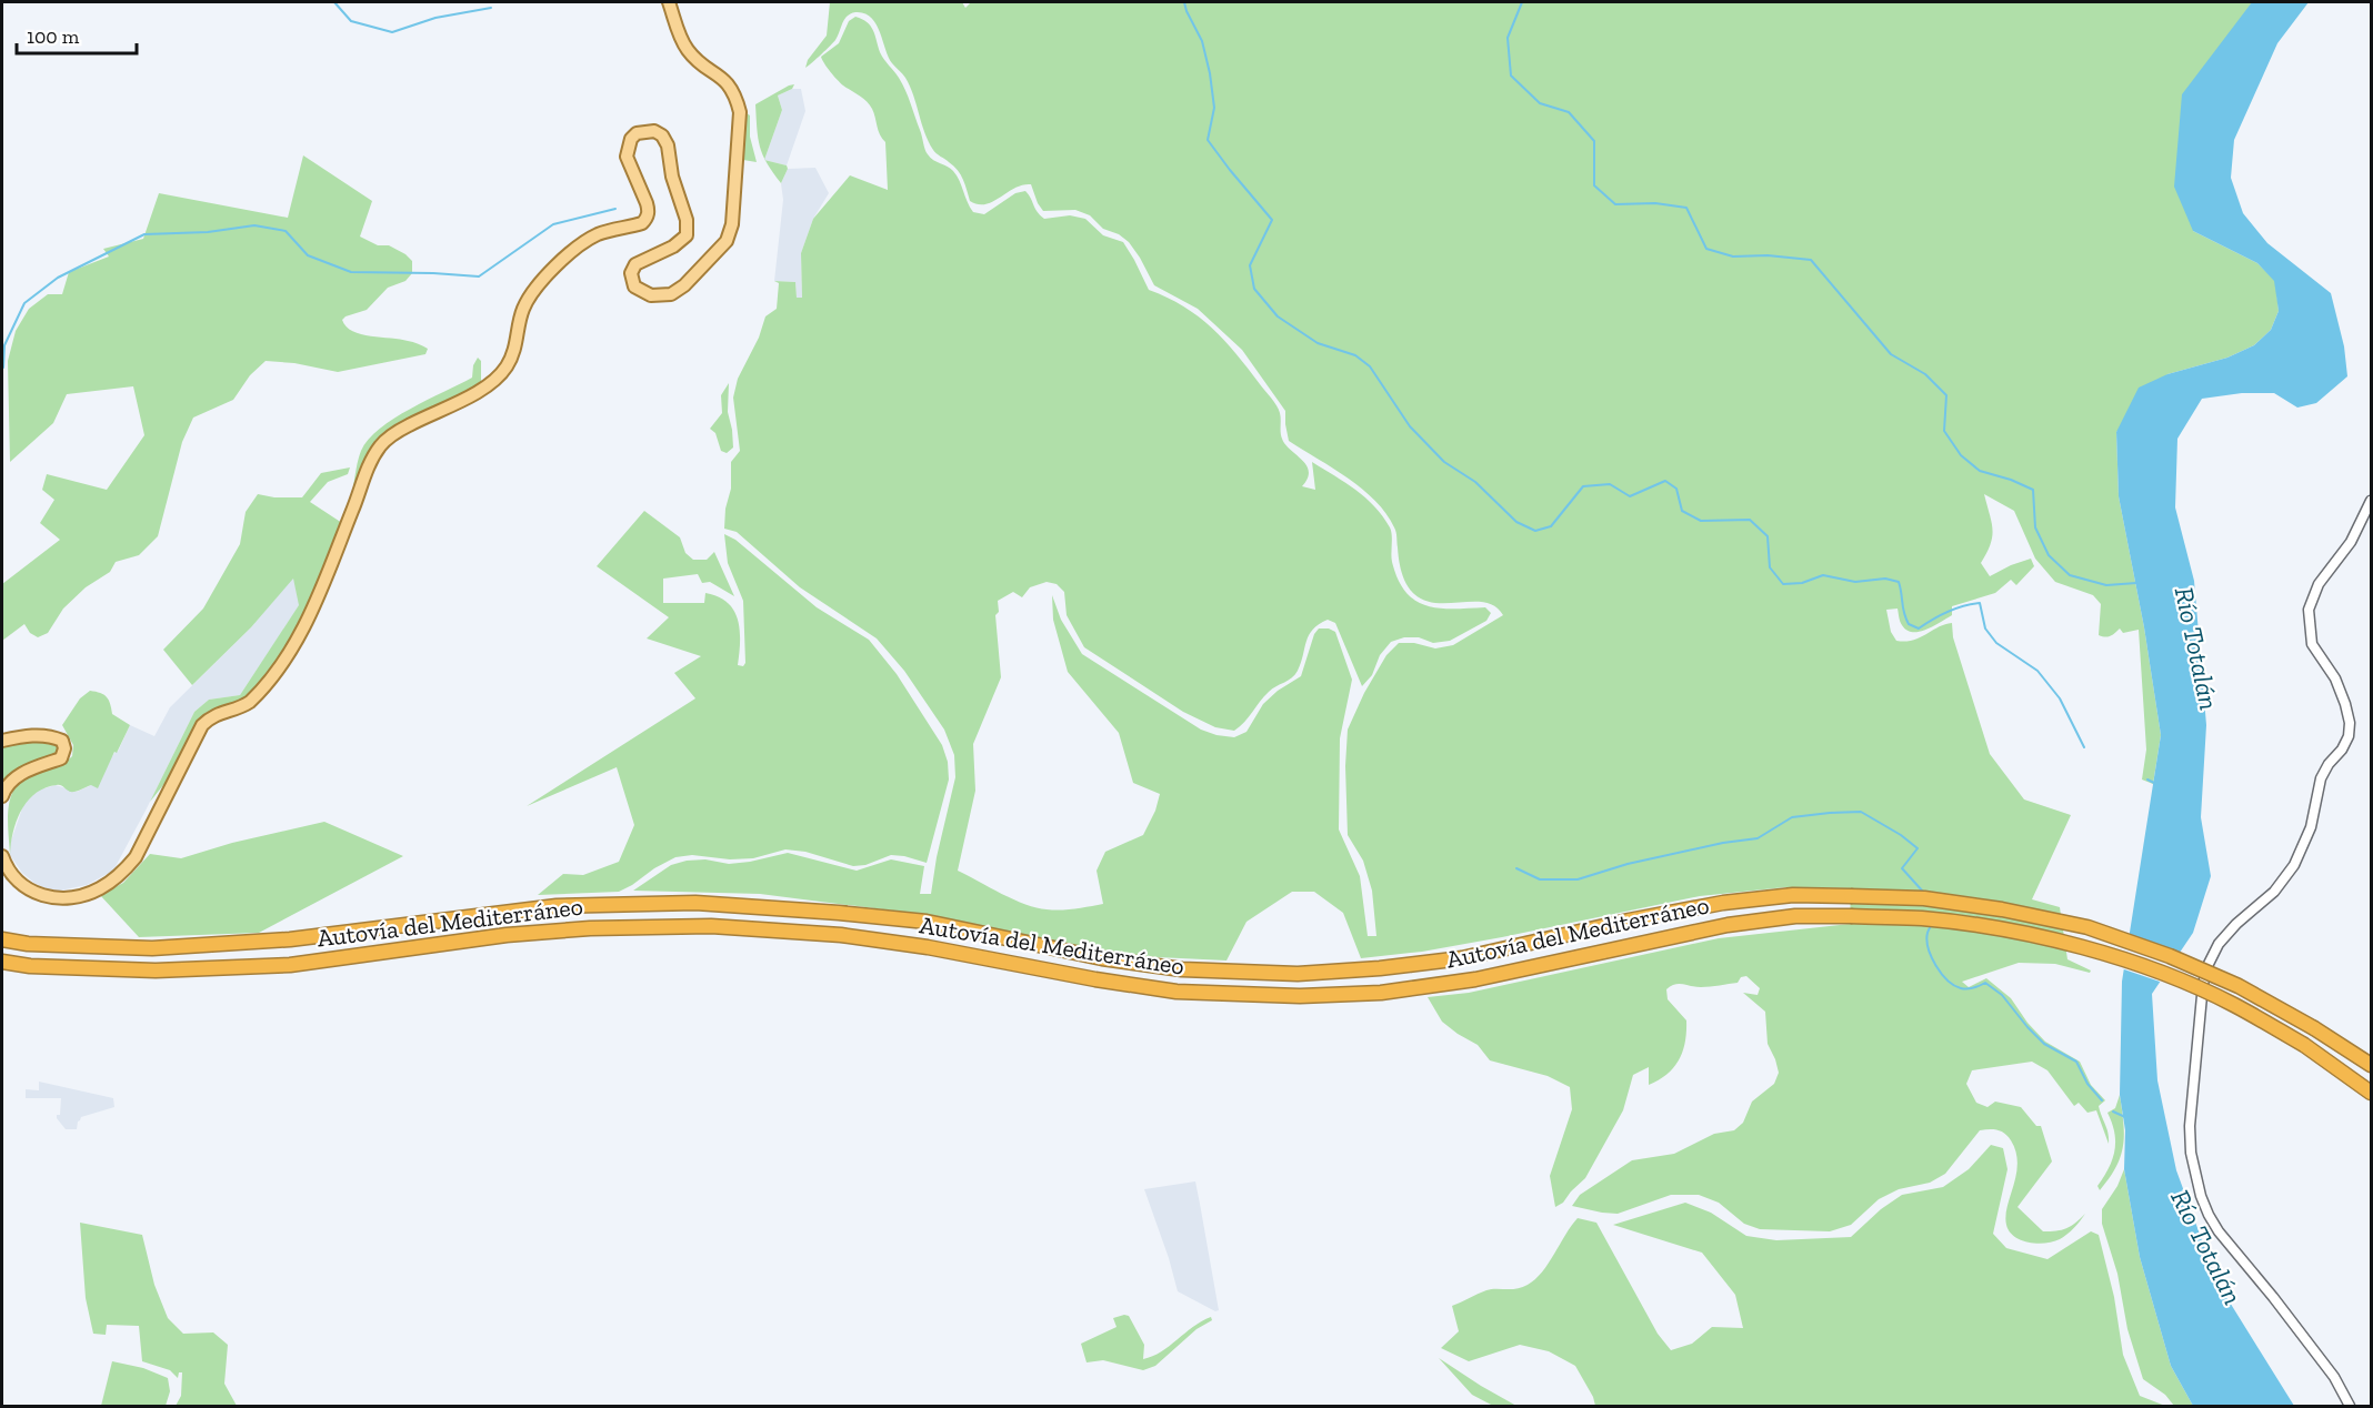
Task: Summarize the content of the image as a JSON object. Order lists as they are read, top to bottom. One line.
{"streets":{"highway":["Autovía del Mediterráneo"]},"water":["Río Totalán"],"scale_bar":"100 m"}
